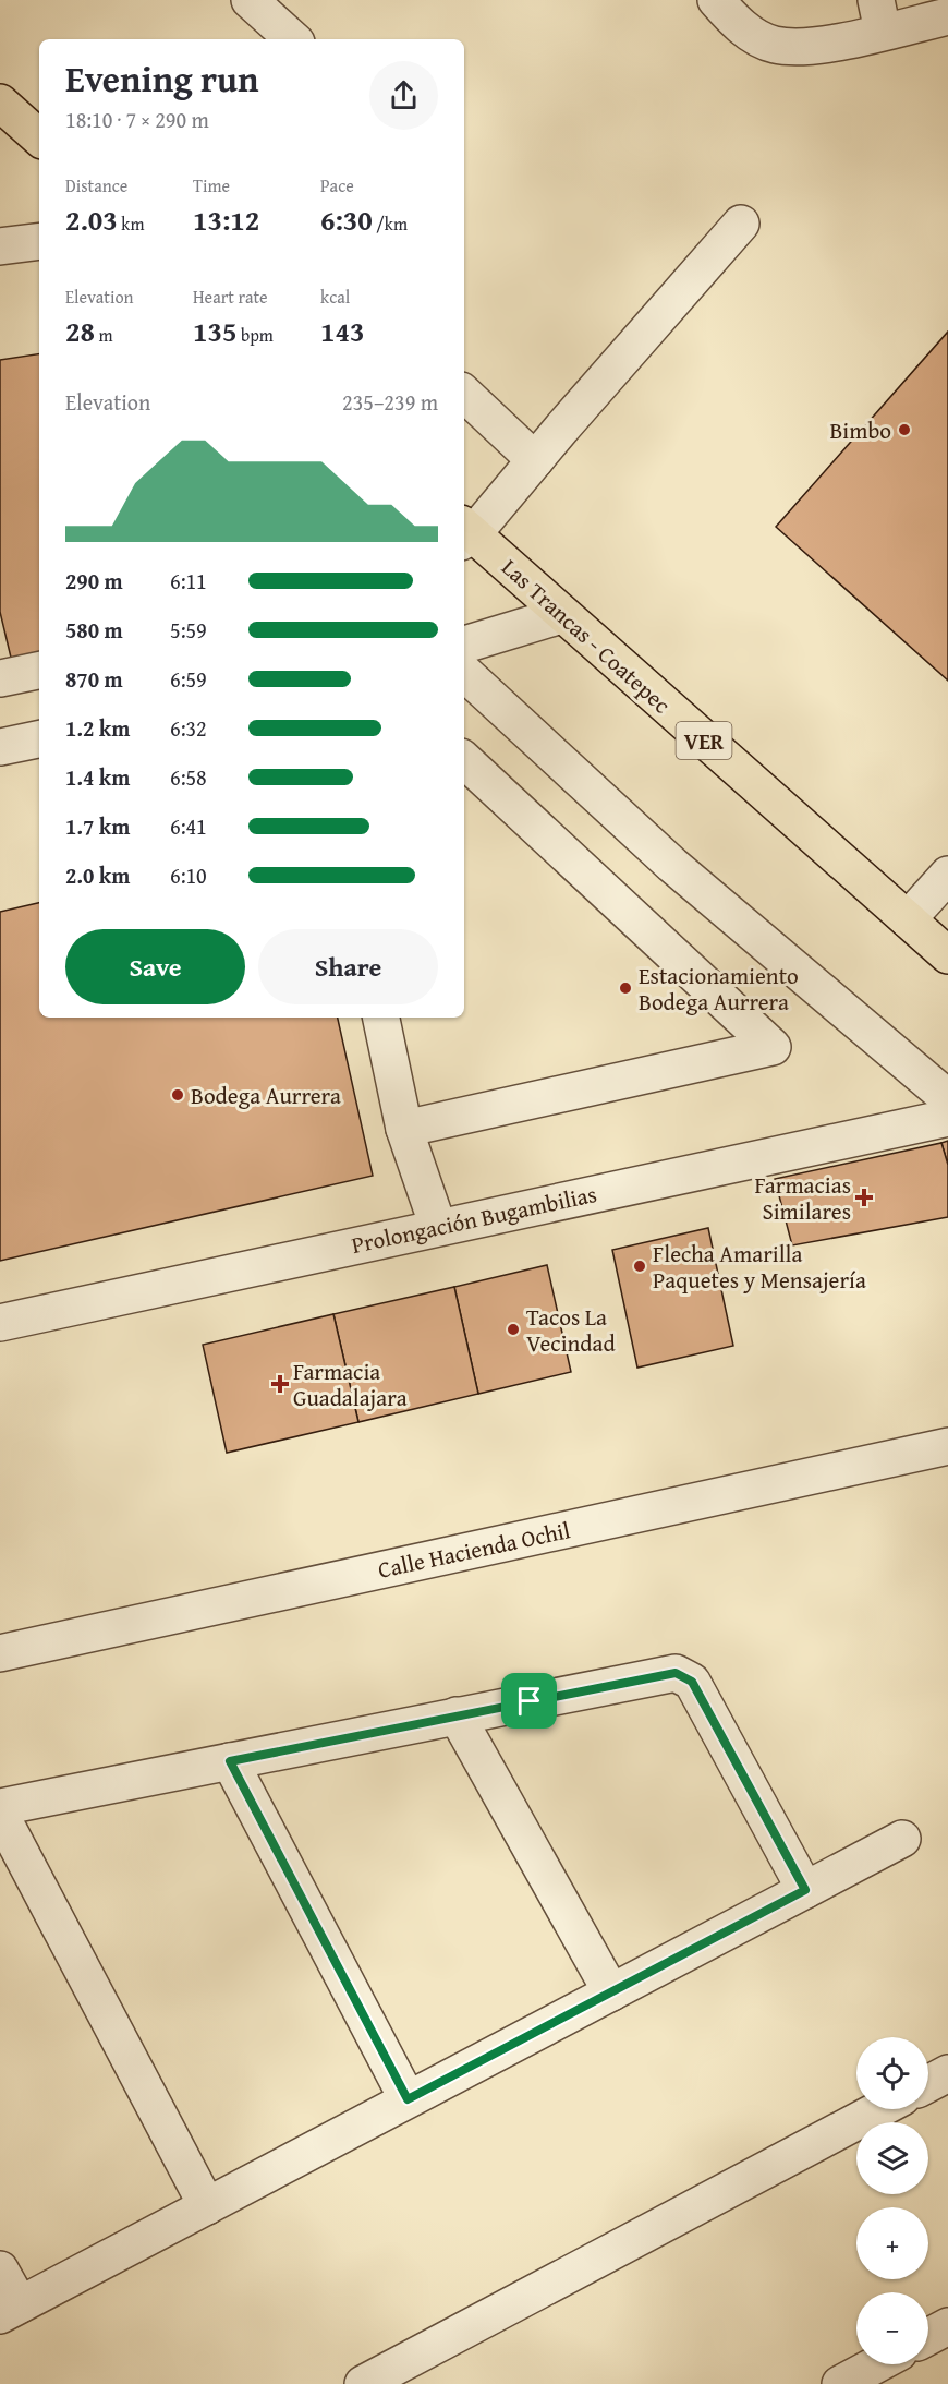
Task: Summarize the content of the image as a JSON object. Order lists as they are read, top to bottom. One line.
{"streets":{"main road":["Las Trancas - Coatepec","VER"],"street":["Prolongación Bugambilias","Calle Hacienda Ochil"]},"places":{"other":["Bimbo","Estacionamiento Bodega Aurrera","Bodega Aurrera","Flecha Amarilla Paquetes y Mensajería","Tacos La Vecindad"],"health":["Farmacias Similares","Farmacia Guadalajara"]},"page":{"heading":["Evening run","18:10 · 7 × 290 m"],"stats":[["Distance","2.03 km"],["Time","13:12"],["Pace","6:30 /km"],["Elevation","28 m"],["Heart rate","135 bpm"],["kcal","143"]],"chart":["Elevation","235–239 m"],"list":[{"name":"290 m","note":"6:11"},{"name":"580 m","note":"5:59"},{"name":"870 m","note":"6:59"},{"name":"1.2 km","note":"6:32"},{"name":"1.4 km","note":"6:58"},{"name":"1.7 km","note":"6:41"},{"name":"2.0 km","note":"6:10"}],"buttons":["Save","Share"],"map_buttons":["+","−"]}}
